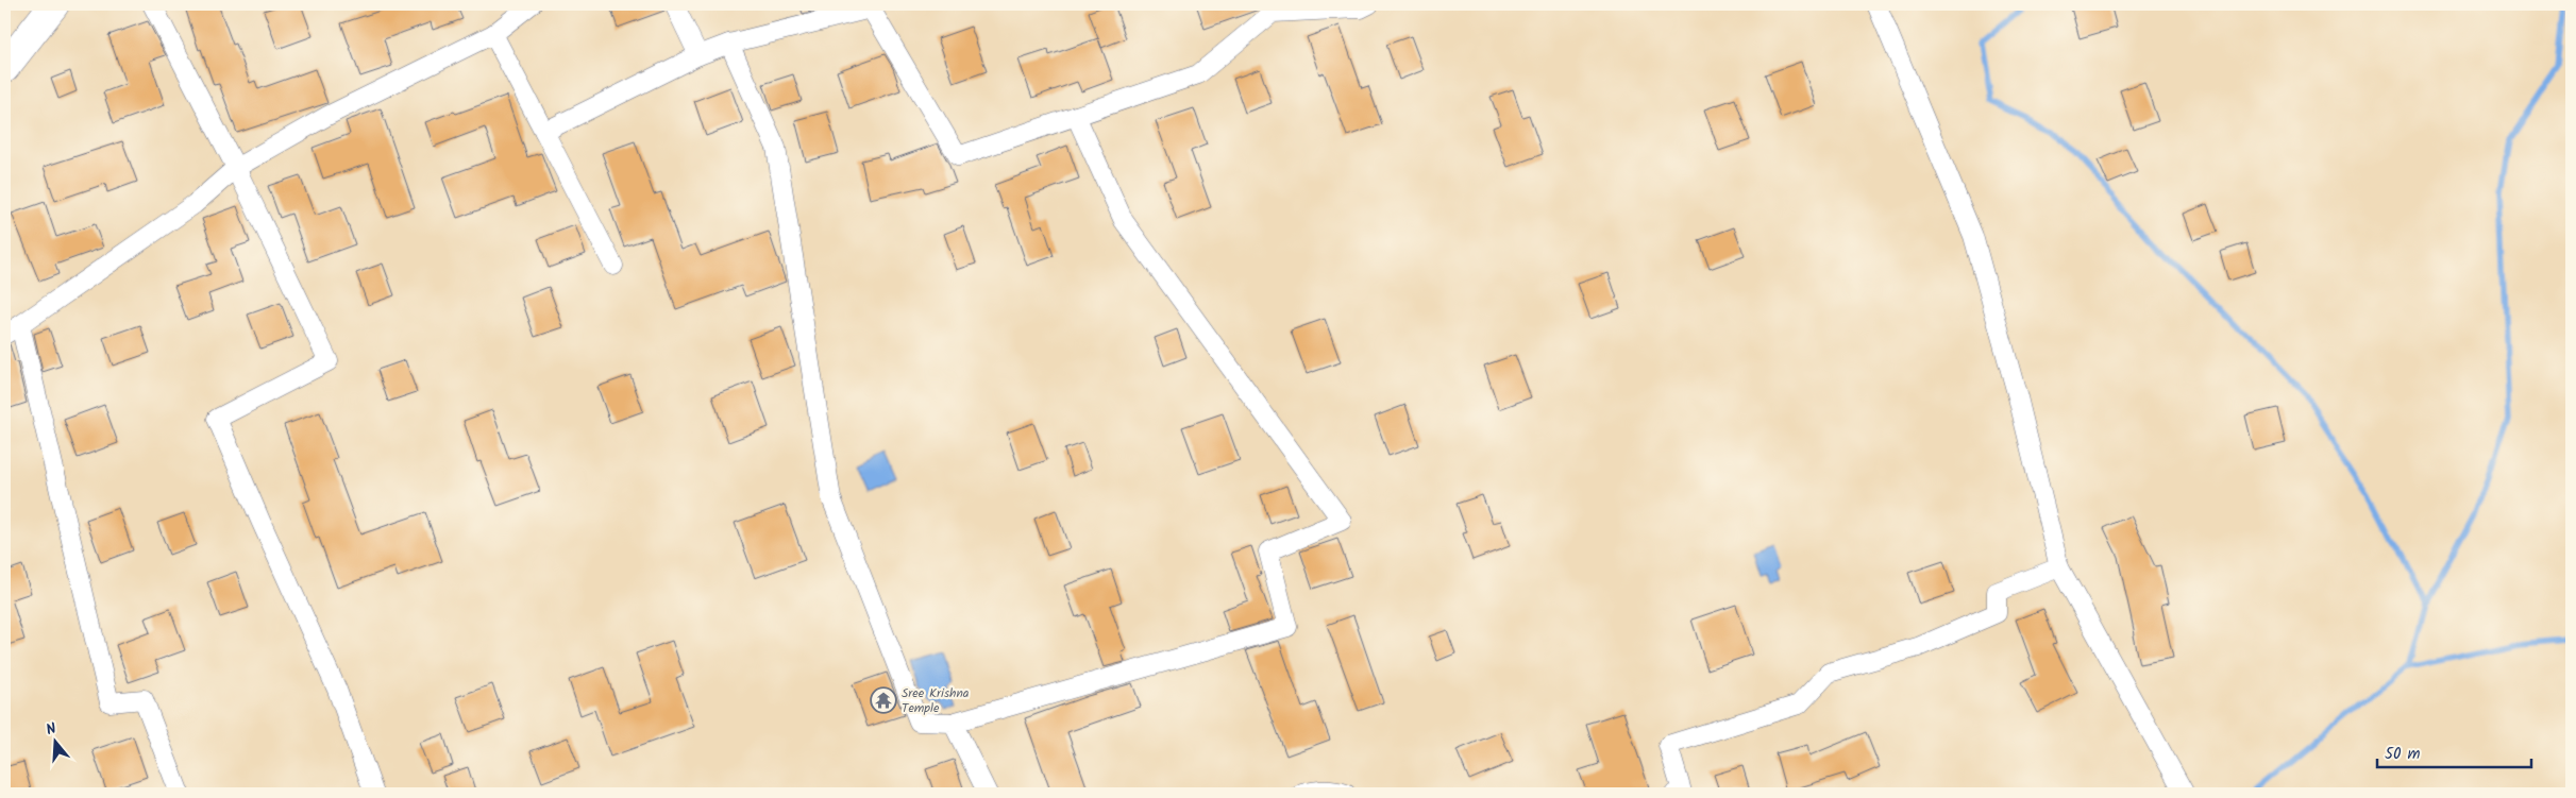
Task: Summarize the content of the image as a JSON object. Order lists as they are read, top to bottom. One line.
{"places":{"temple":["Sree Krishna Temple"]},"scale_bar":"50 m","north":"top"}
